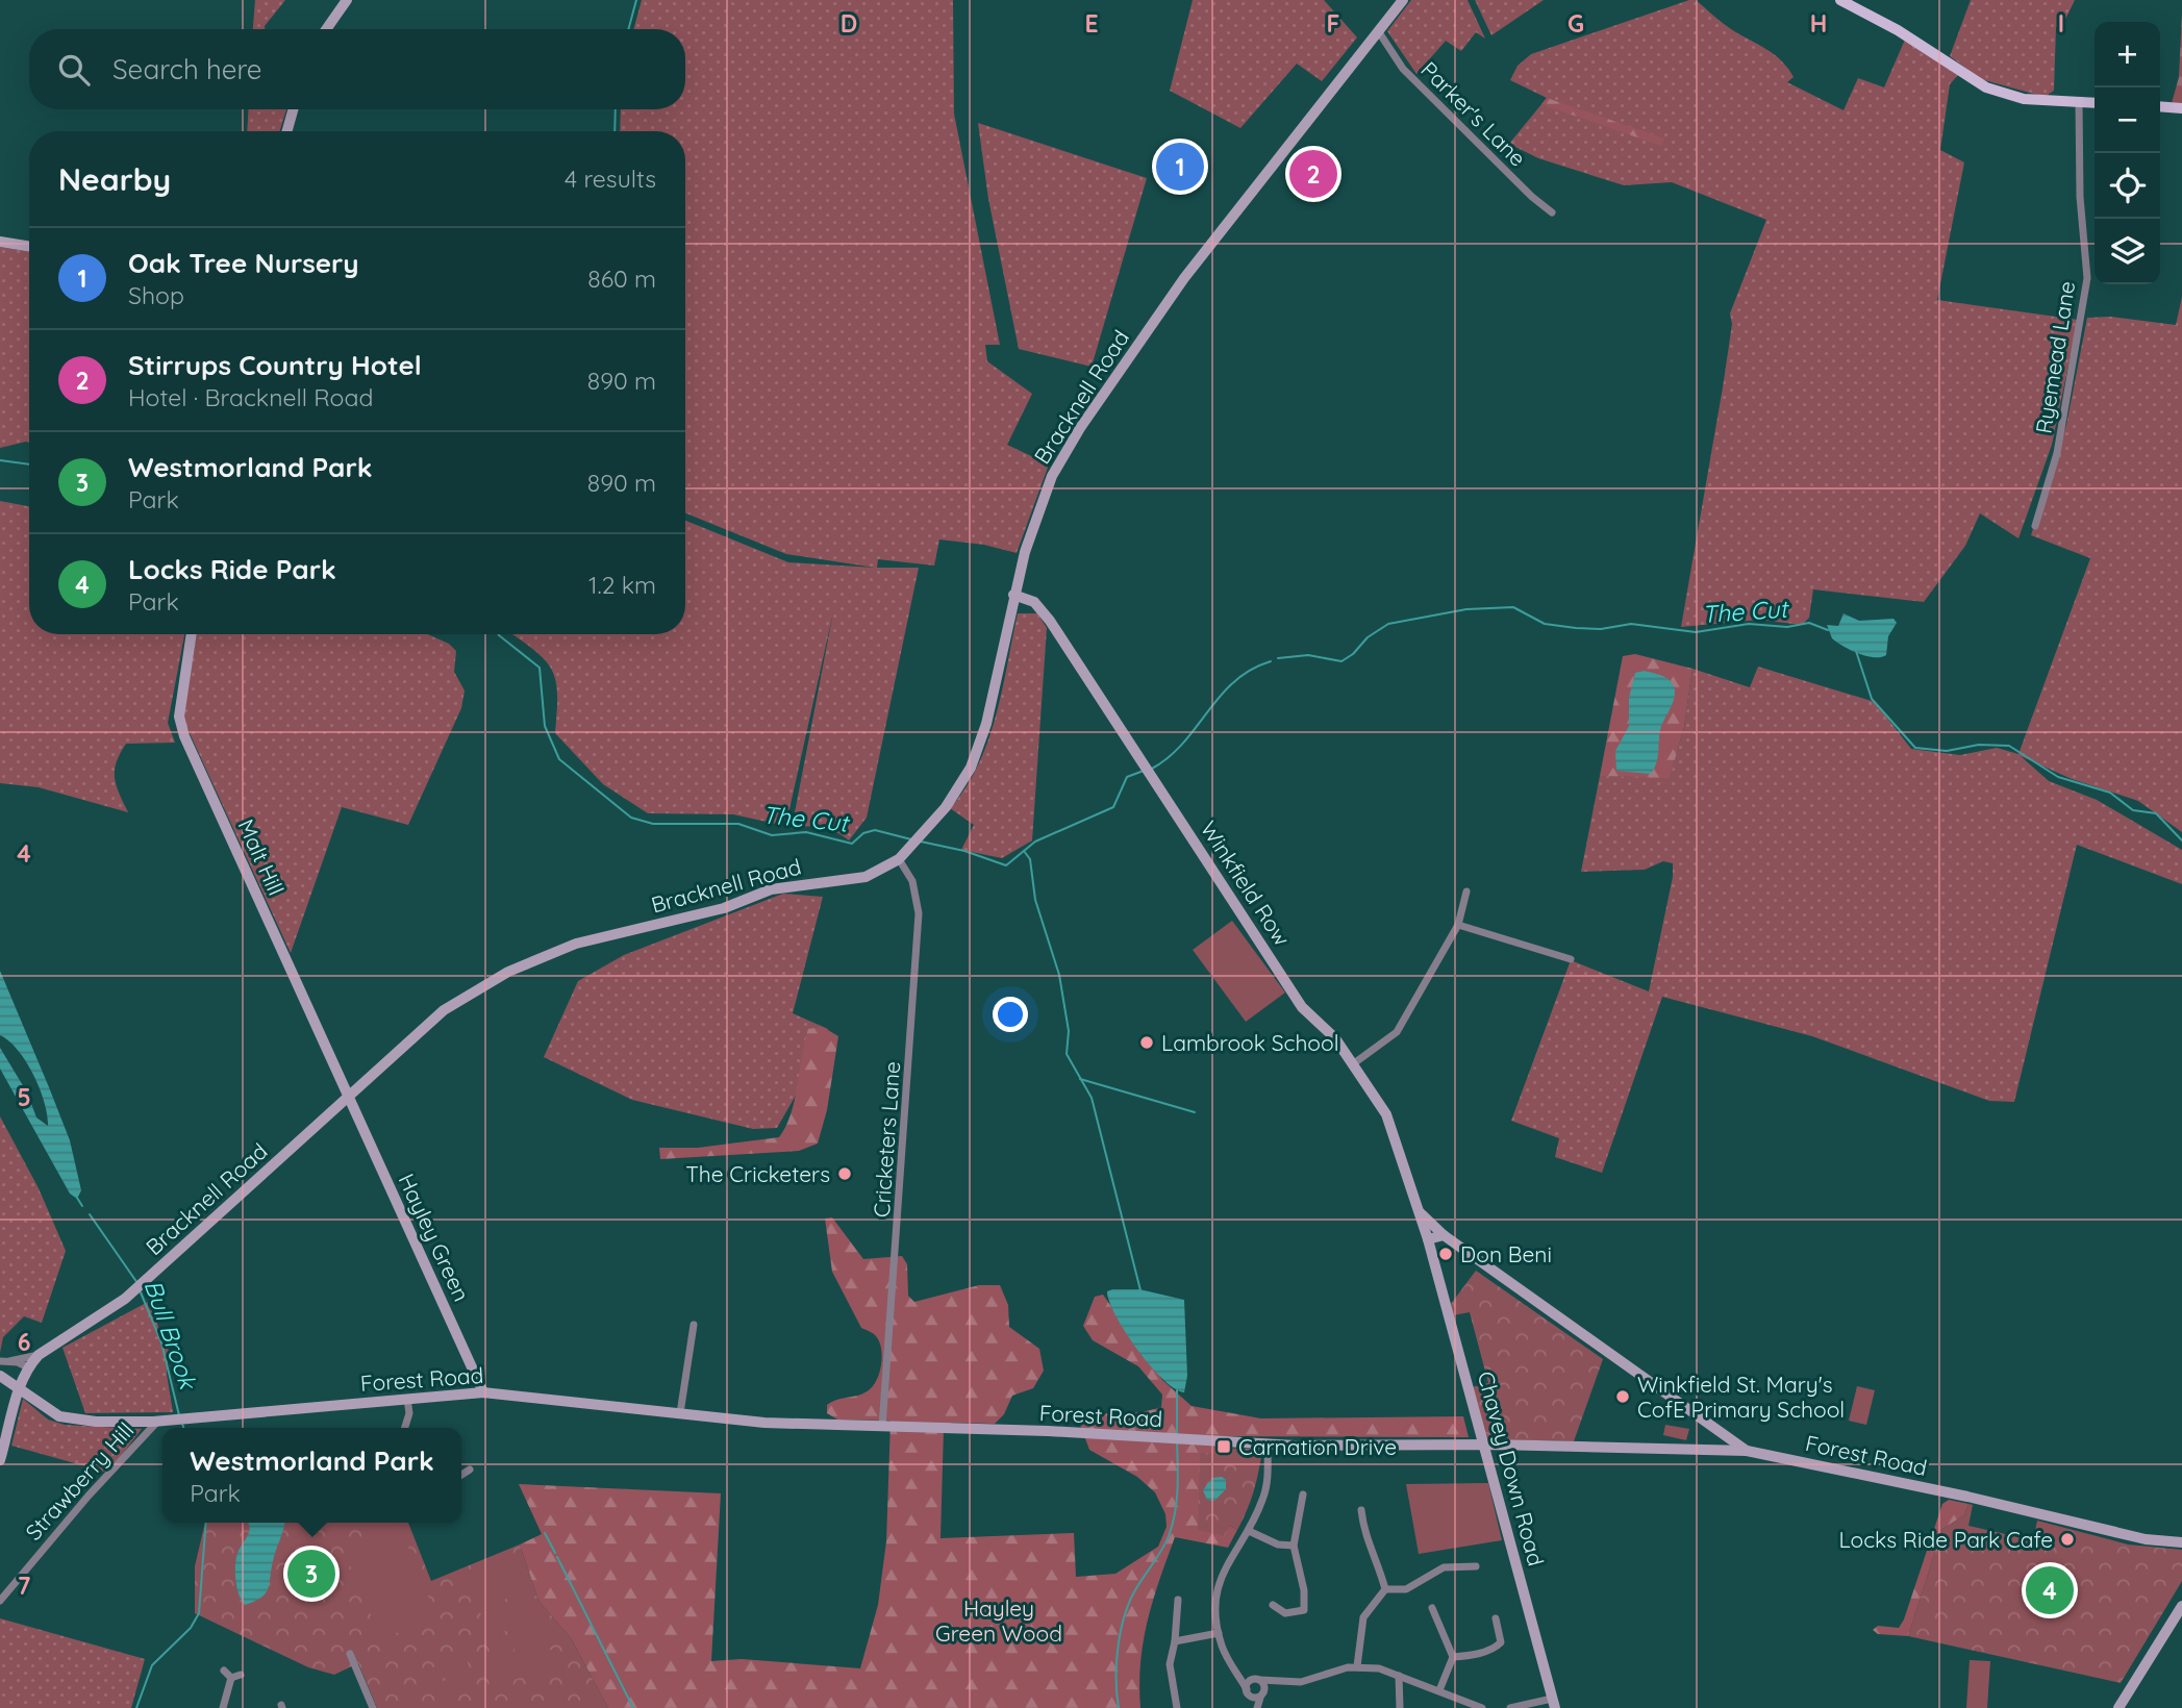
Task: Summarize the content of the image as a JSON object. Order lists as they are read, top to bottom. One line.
{"streets":{"main road":["Bracknell Road","Malt Hill","Winkfield Row","Hayley Green","Forest Road","Chavey Down Road"],"street":["Parker's Lane","Ryemead Lane","Cricketers Lane","Strawberry Hill"]},"crossings":[["Parker's Lane","Bracknell Road"],["Bracknell Road","Malt Hill"],["Bracknell Road","Winkfield Row"],["Bracknell Road","Cricketers Lane"],["Bracknell Road","Hayley Green"],["Bracknell Road","Forest Road"],["Malt Hill","Hayley Green"],["Winkfield Row","Forest Road"],["Winkfield Row","Chavey Down Road"],["Cricketers Lane","Forest Road"],["Hayley Green","Forest Road"],["Forest Road","Chavey Down Road"],["Forest Road","Strawberry Hill"]],"water":["The Cut","Bull Brook"],"parks":["Hayley Green Wood"],"places":{"other":["Lambrook School","The Cricketers","Don Beni","Winkfield St. Mary's CofE Primary School","Locks Ride Park Cafe"],"transit":["Carnation Drive"]},"page":{"map_buttons":["+","−"],"search":"Search here","heading":["Nearby","4 results"],"pins":["1","2","3","4"],"list":[{"mark":"1","name":"Oak Tree Nursery","note":"Shop","value":"860 m"},{"mark":"2","name":"Stirrups Country Hotel","note":"Hotel · Bracknell Road","value":"890 m"},{"mark":"3","name":"Westmorland Park","note":"Park","value":"890 m"},{"mark":"4","name":"Locks Ride Park","note":"Park","value":"1.2 km"}],"popup":["Westmorland Park","Park"]},"grid":{"columns":["D","E","F","G","H","I"],"rows":["4","5","6","7"]}}
